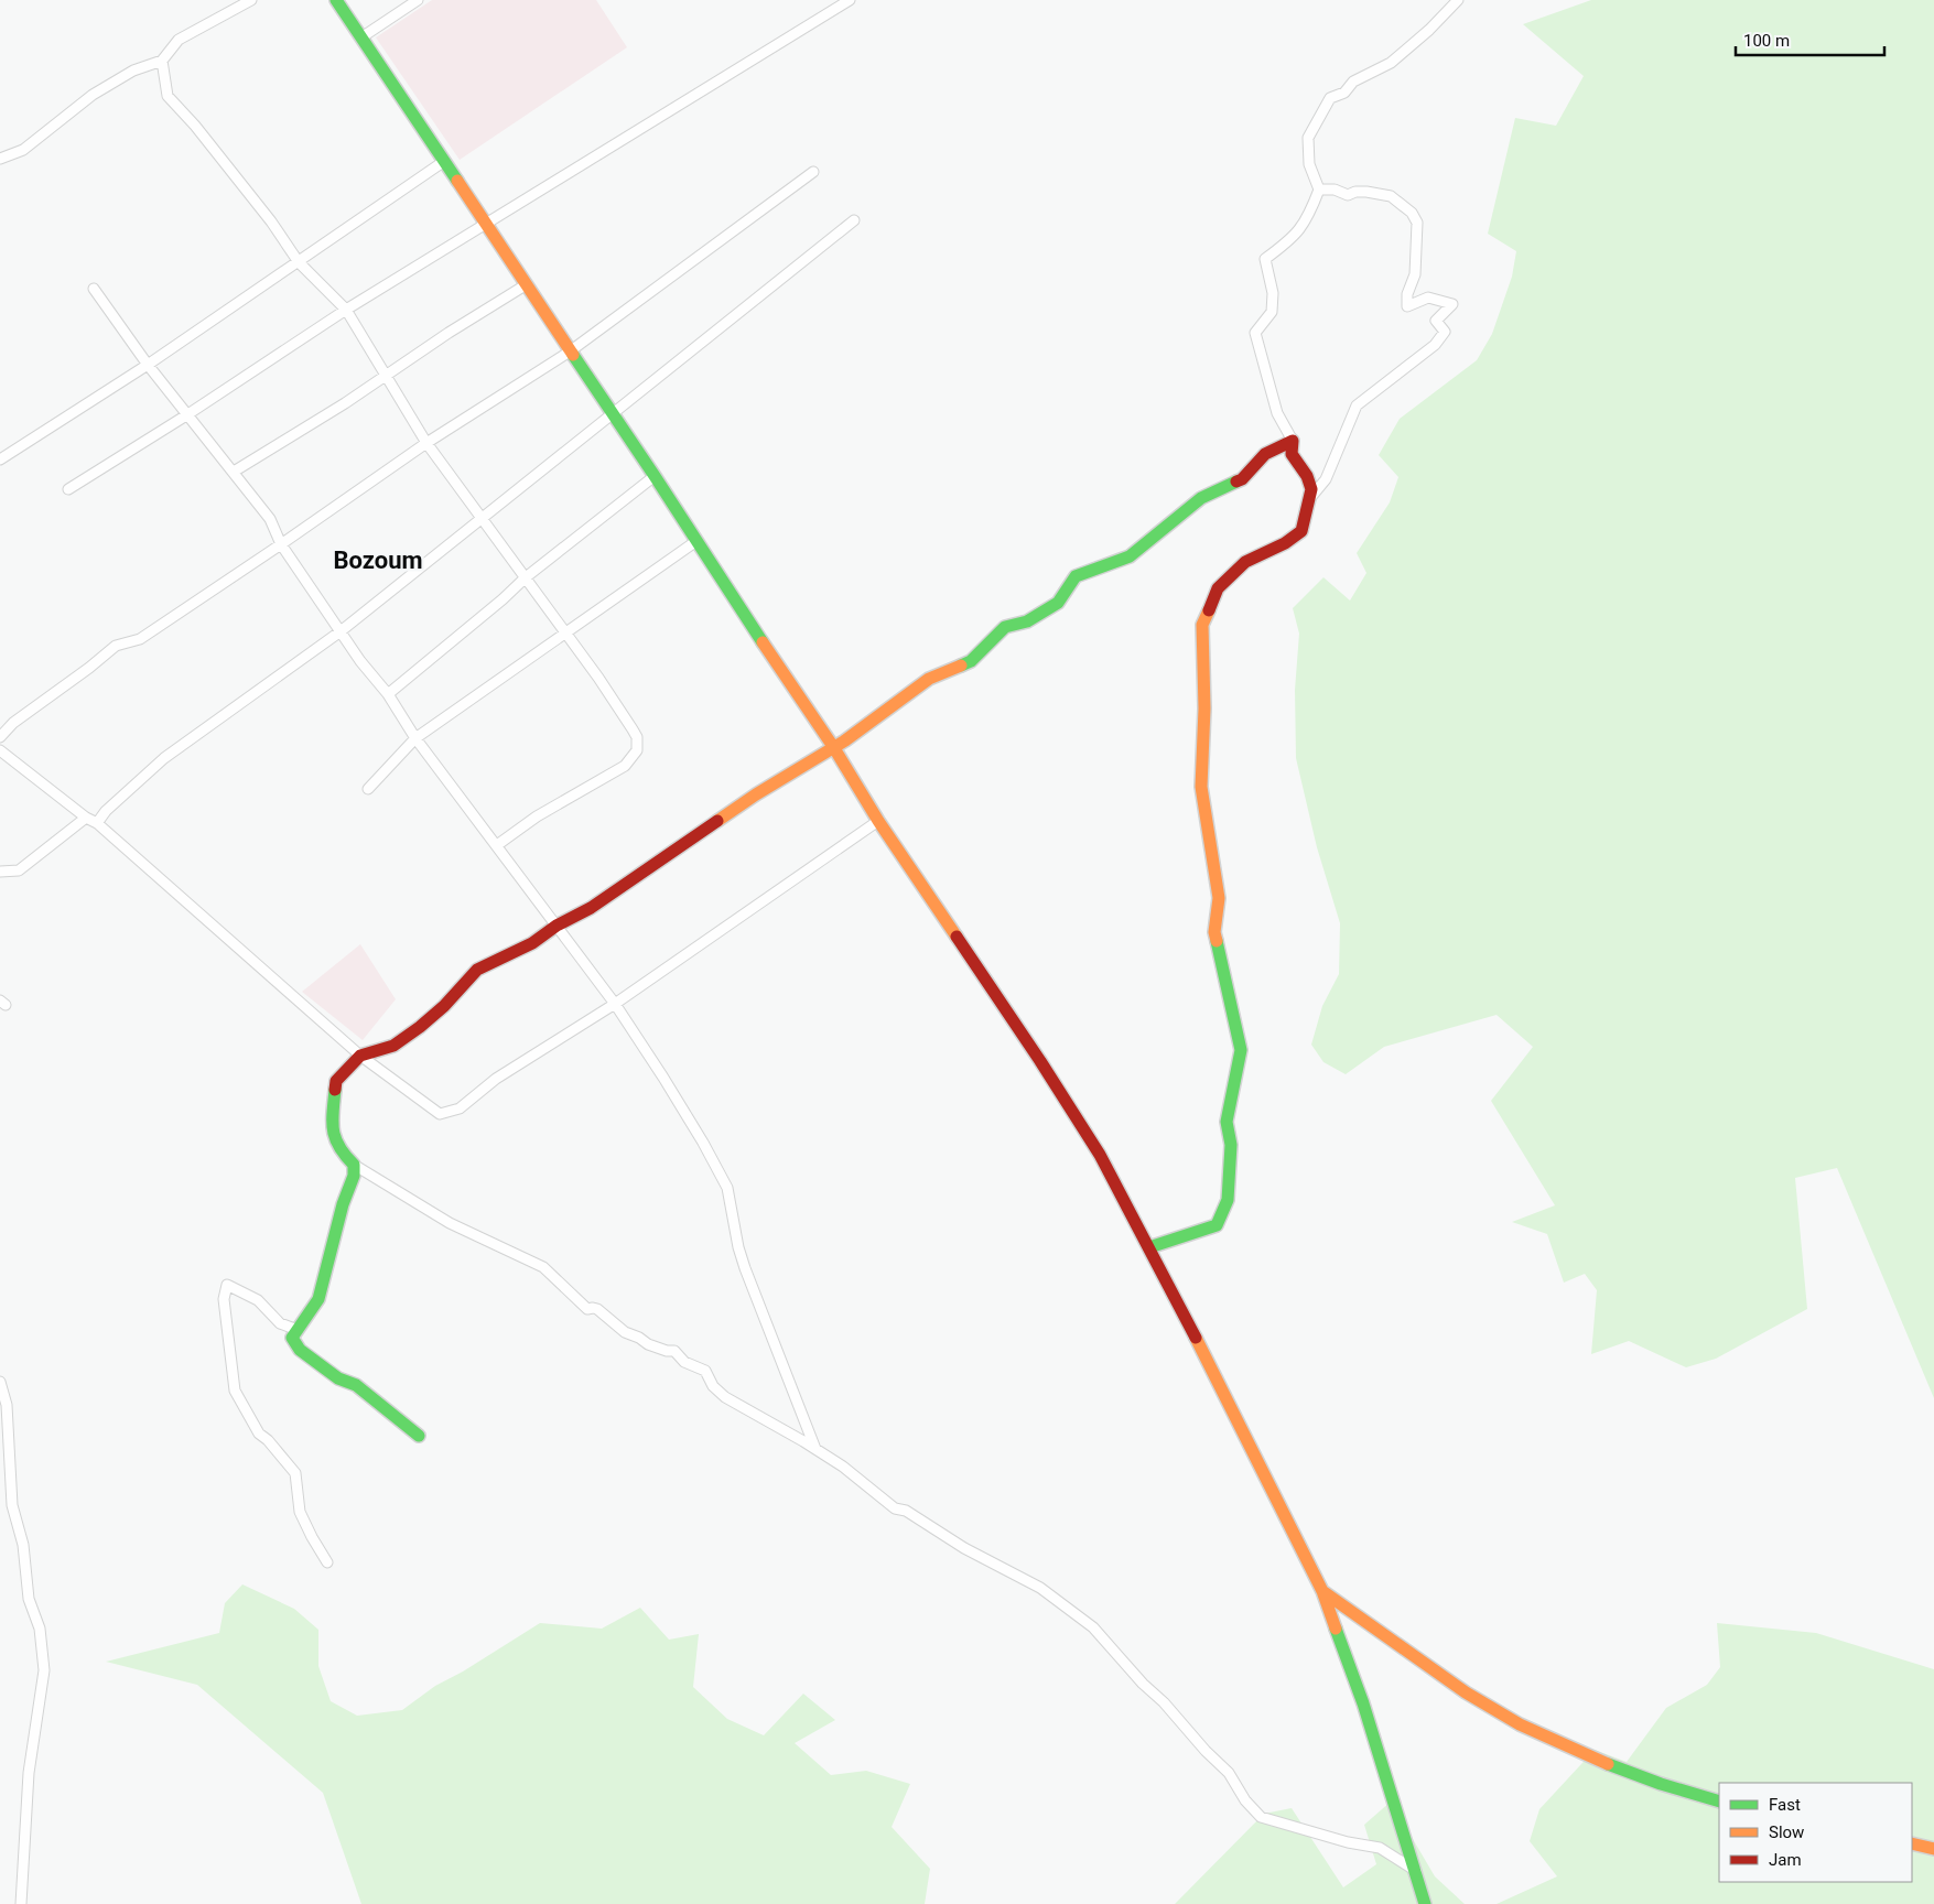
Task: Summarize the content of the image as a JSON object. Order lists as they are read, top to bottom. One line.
{"districts":["Bozoum"],"legend":["Fast","Slow","Jam"],"scale_bar":"100 m"}
